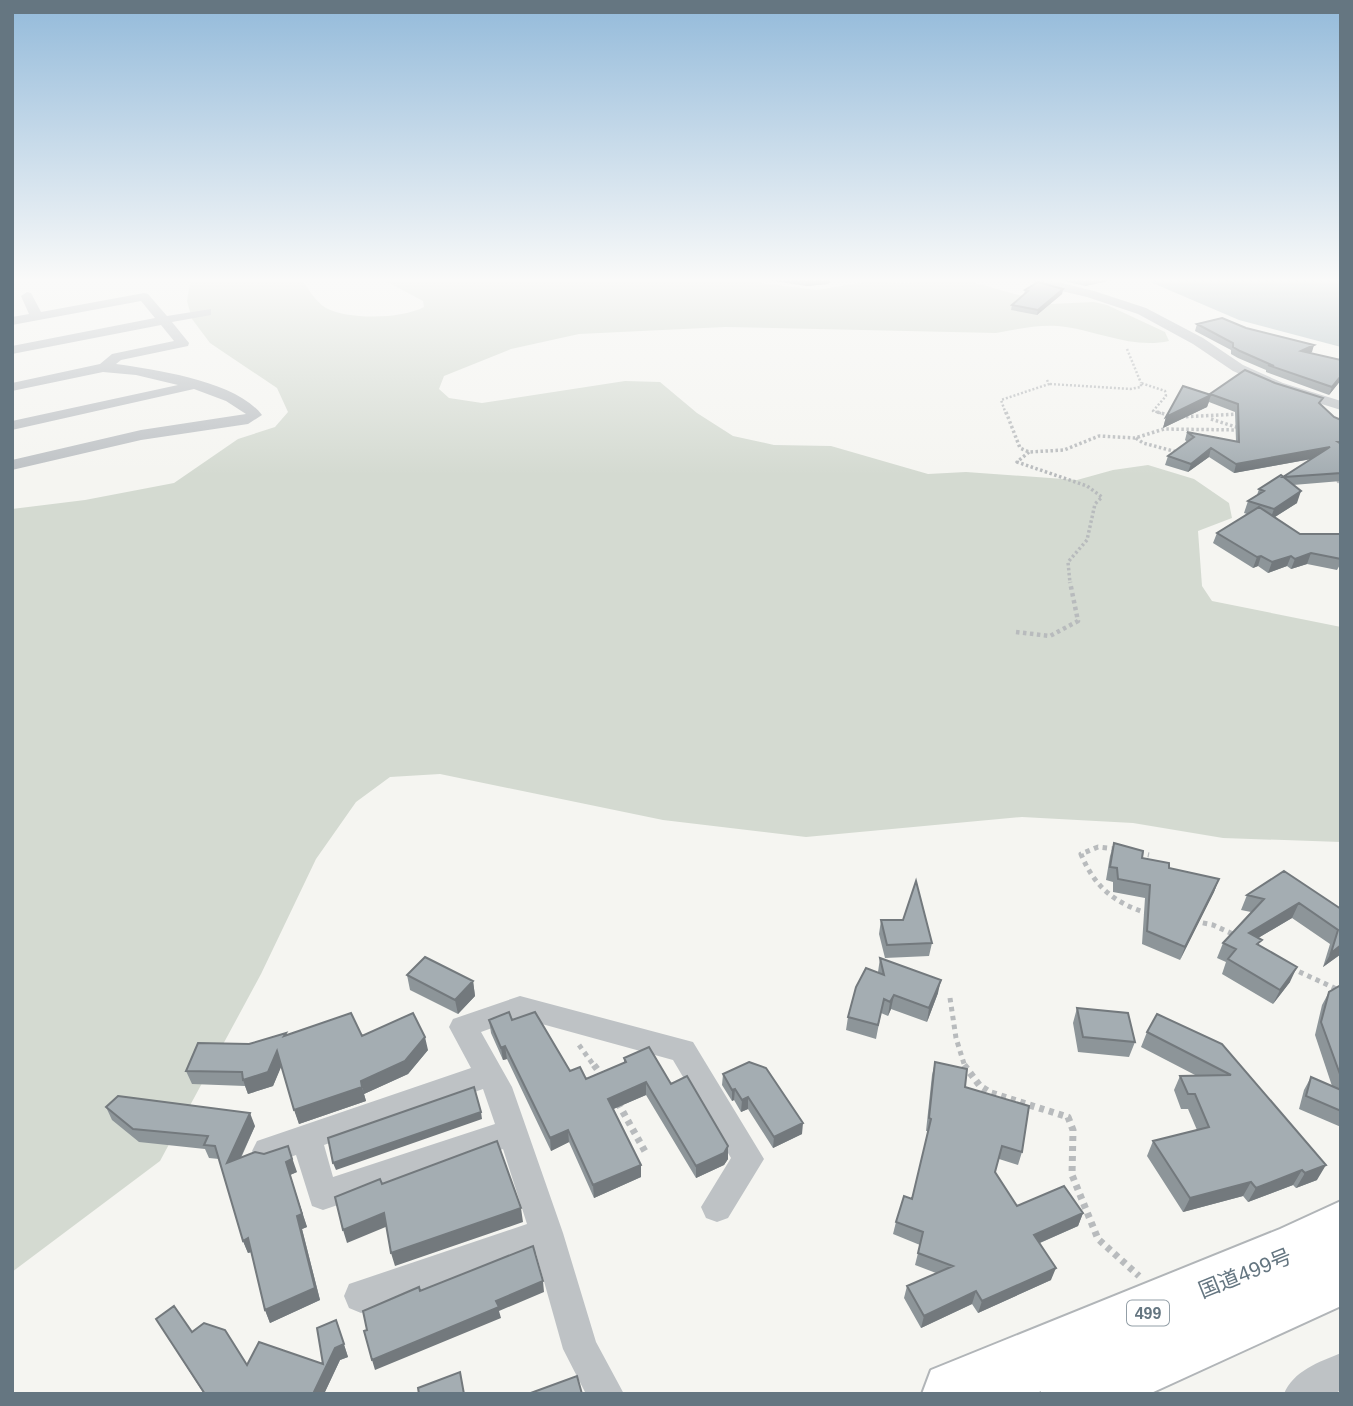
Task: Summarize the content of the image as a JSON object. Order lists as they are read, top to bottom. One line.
{"streets":{"highway":["国道499号","499"]}}
